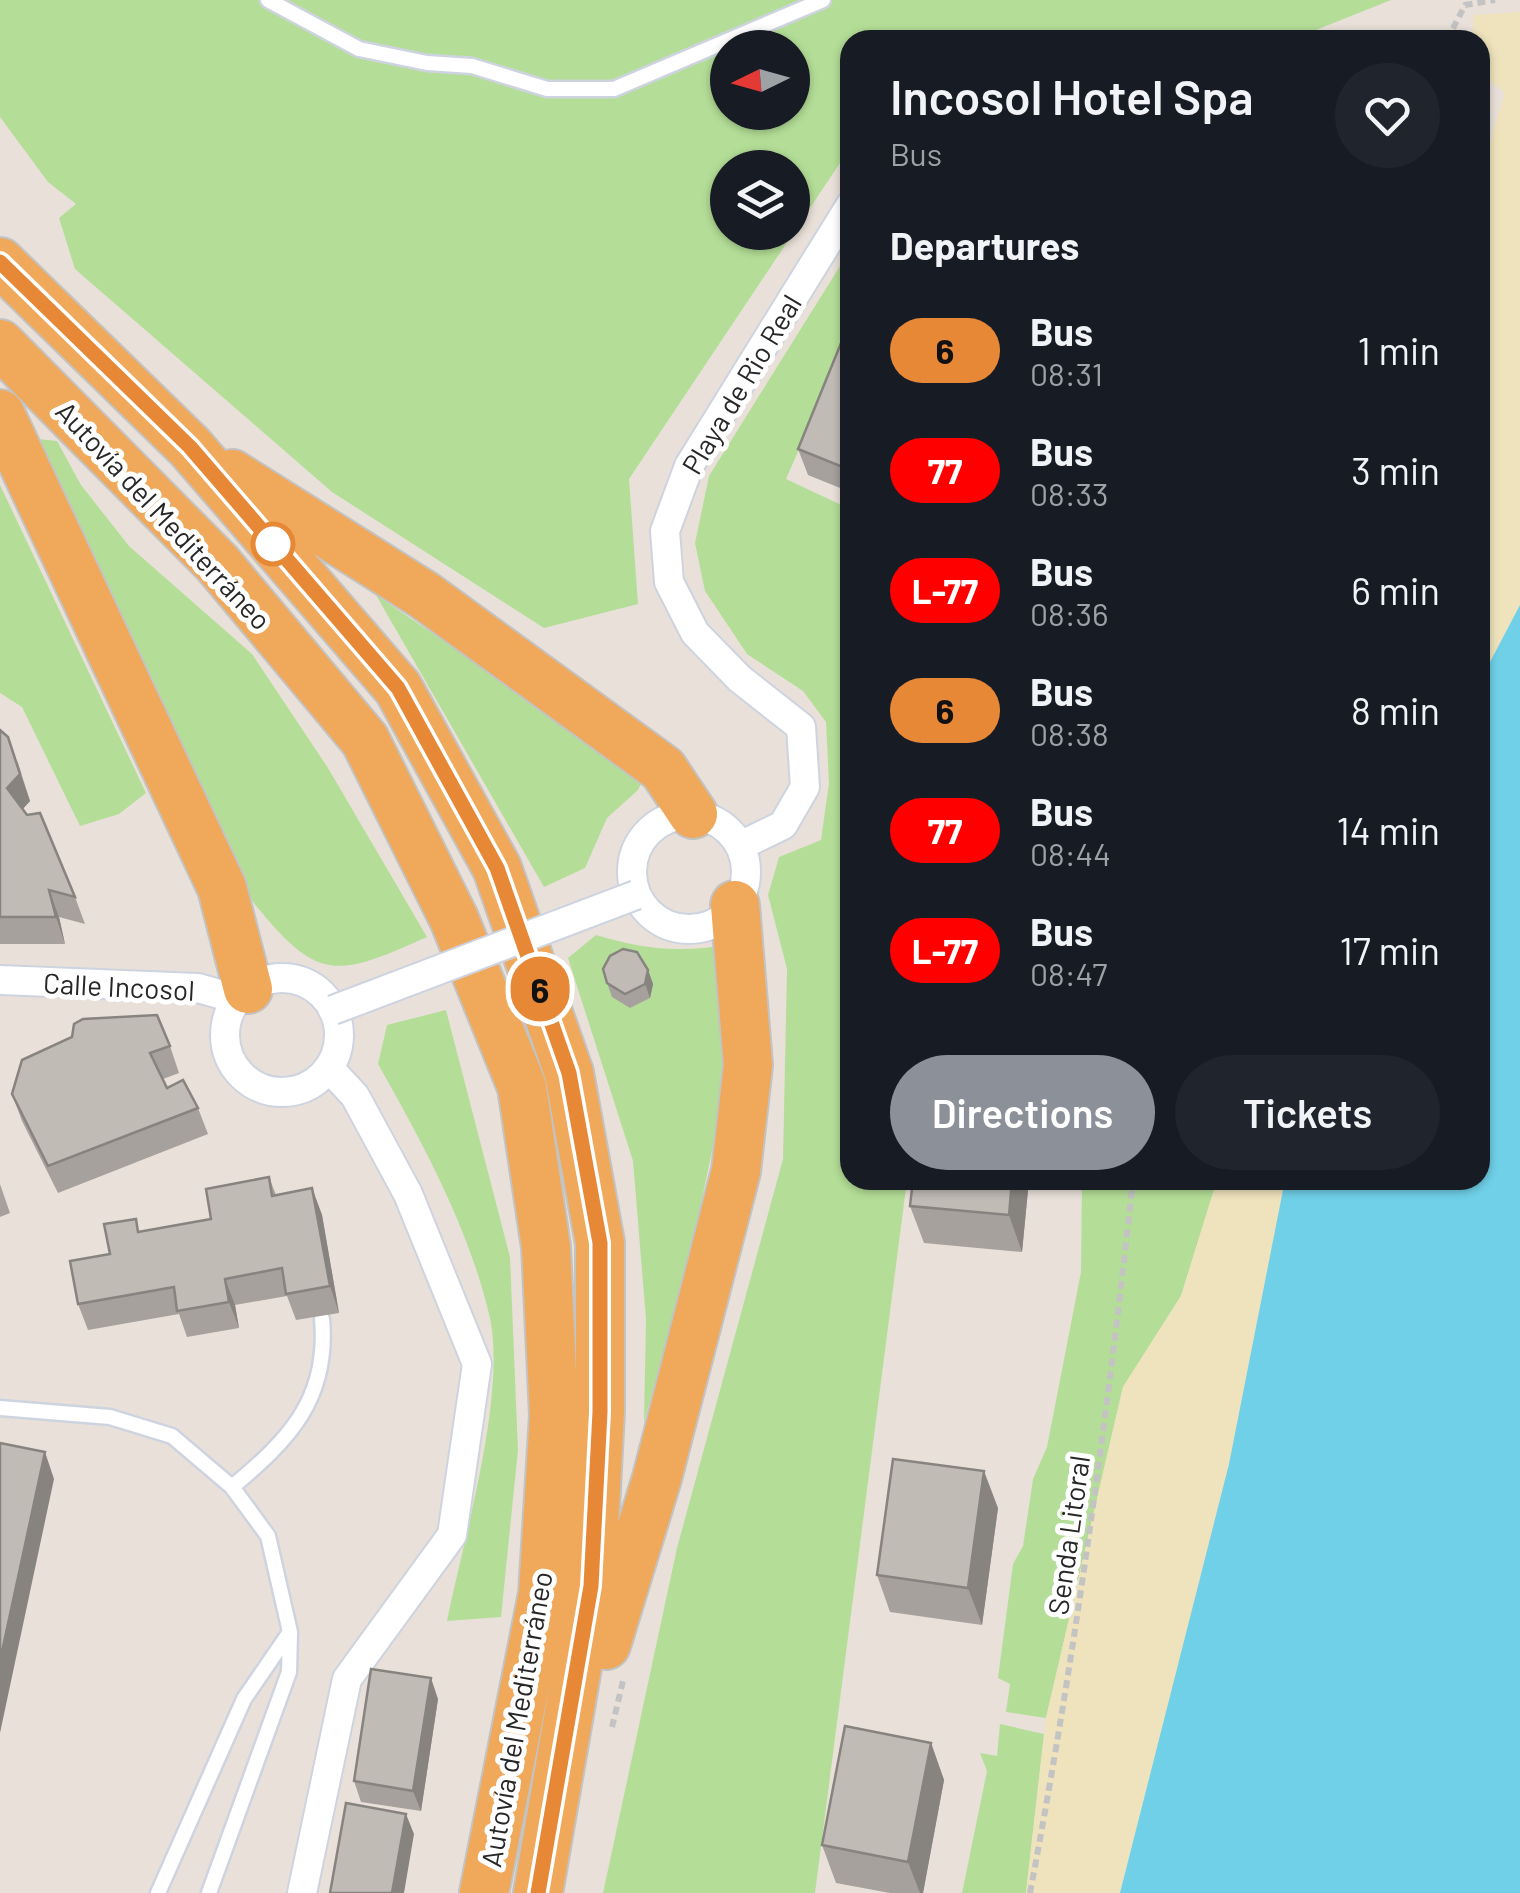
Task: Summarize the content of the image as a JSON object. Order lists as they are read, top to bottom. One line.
{"streets":{"highway":["Autovía del Mediterráneo"],"street":["Playa de Rio Real","Calle Incosol"],"path":["Senda Litoral"]},"lines":["bus line 6"],"north":"left","page":{"on_map":"6","heading":[["Incosol Hotel Spa","Bus"],"Departures"],"list":[{"mark":"6","name":"Bus","note":"08:31","value":"1 min"},{"mark":"77","name":"Bus","note":"08:33","value":"3 min"},{"mark":"L-77","name":"Bus","note":"08:36","value":"6 min"},{"mark":"6","name":"Bus","note":"08:38","value":"8 min"},{"mark":"77","name":"Bus","note":"08:44","value":"14 min"},{"mark":"L-77","name":"Bus","note":"08:47","value":"17 min"}],"buttons":["Directions","Tickets"]}}
